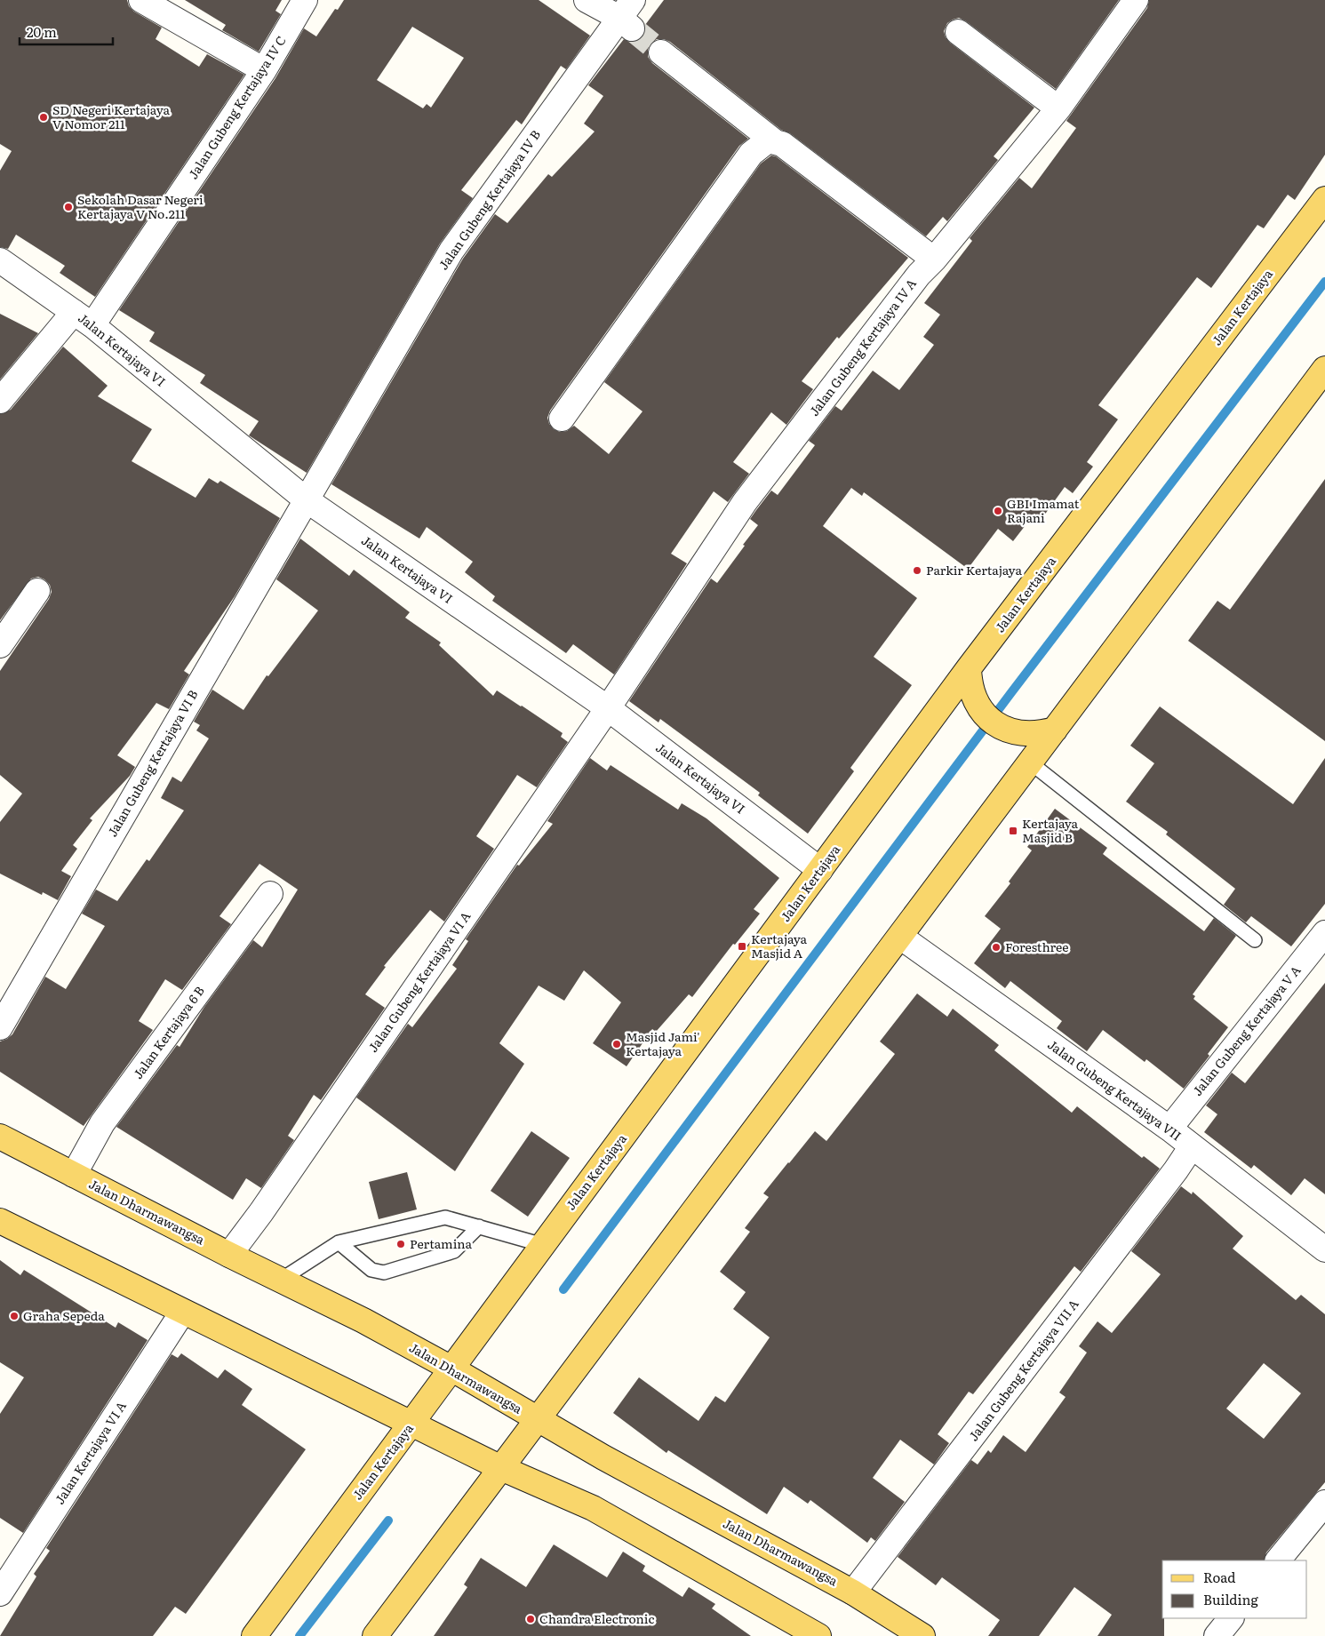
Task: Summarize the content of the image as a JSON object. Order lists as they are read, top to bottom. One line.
{"streets":{"main road":["Jalan Kertajaya","Jalan Dharmawangsa"],"street":["Jalan Gubeng Kertajaya IV C","Jalan Gubeng Kertajaya IV B","Jalan Gubeng Kertajaya IV A","Jalan Kertajaya VI","Jalan Gubeng Kertajaya VI B","Jalan Gubeng Kertajaya VI A","Jalan Gubeng Kertajaya V A","Jalan Kertajaya 6 B","Jalan Gubeng Kertajaya VII","Jalan Gubeng Kertajaya VII A","Jalan Kertajaya VI A"]},"crossings":[["Jalan Gubeng Kertajaya IV C","Jalan Kertajaya VI"],["Jalan Gubeng Kertajaya IV B","Jalan Kertajaya VI"],["Jalan Gubeng Kertajaya IV B","Jalan Gubeng Kertajaya VI B"],["Jalan Kertajaya","Jalan Kertajaya VI"],["Jalan Kertajaya","Jalan Dharmawangsa"],["Jalan Gubeng Kertajaya IV A","Jalan Kertajaya VI"],["Jalan Gubeng Kertajaya IV A","Jalan Gubeng Kertajaya VI A"],["Jalan Kertajaya VI","Jalan Gubeng Kertajaya VI B"],["Jalan Kertajaya VI","Jalan Gubeng Kertajaya VI A"],["Jalan Gubeng Kertajaya VI A","Jalan Dharmawangsa"],["Jalan Gubeng Kertajaya V A","Jalan Gubeng Kertajaya VII"],["Jalan Kertajaya 6 B","Jalan Dharmawangsa"],["Jalan Gubeng Kertajaya VII","Jalan Gubeng Kertajaya VII A"],["Jalan Dharmawangsa","Jalan Gubeng Kertajaya VII A"]],"places":{"other":["SD Negeri Kertajaya V Nomor 211","Sekolah Dasar Negeri Kertajaya V No.211","GBI Imamat Rajani","Parkir Kertajaya","Foresthree","Masjid Jami' Kertajaya","Pertamina","Graha Sepeda","Chandra Electronic"],"transit":["Kertajaya Masjid B","Kertajaya Masjid A"]},"legend":["Road","Building"],"scale_bar":"20 m"}
